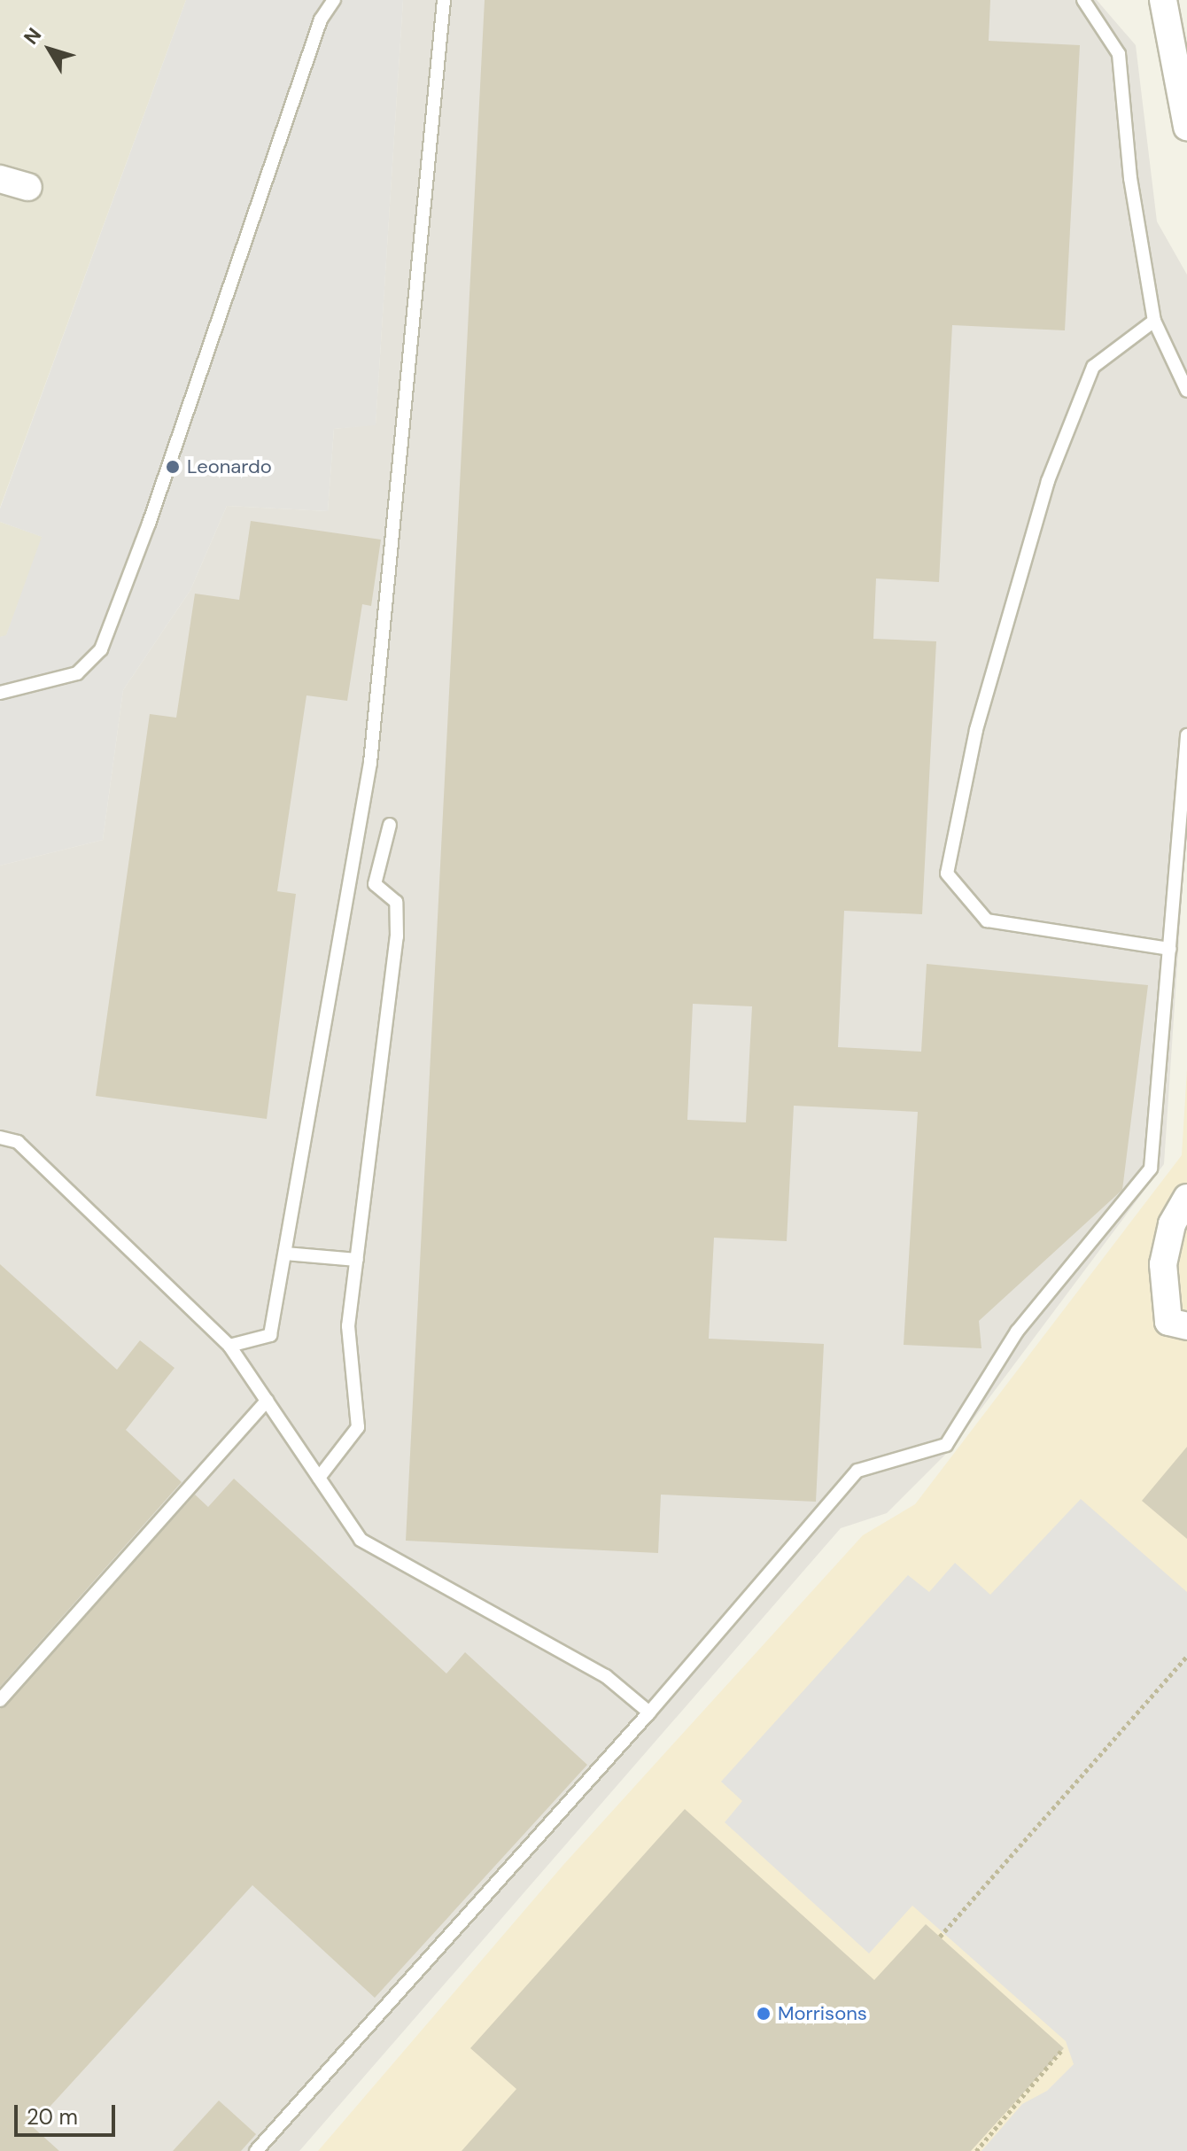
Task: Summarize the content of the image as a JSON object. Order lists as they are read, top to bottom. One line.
{"places":["Leonardo","Morrisons"],"scale_bar":"20 m","north":"top left"}
